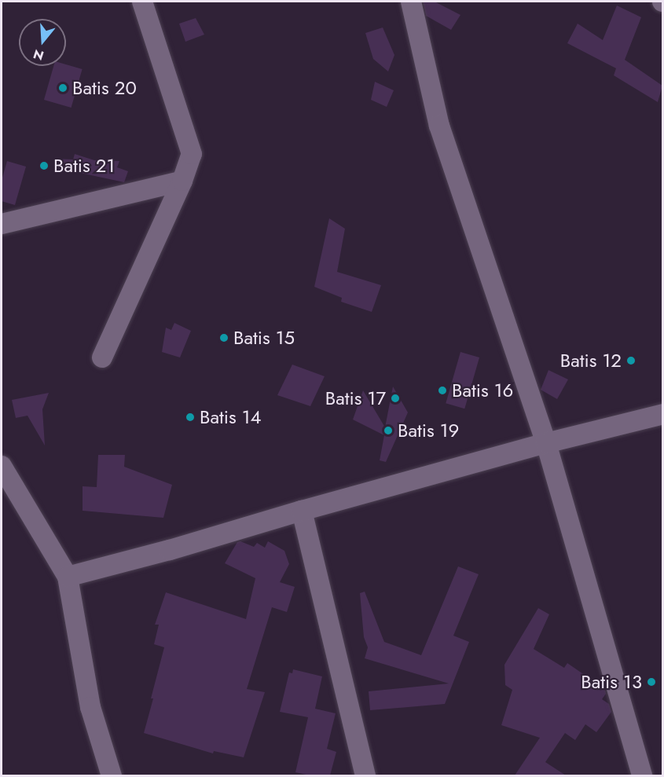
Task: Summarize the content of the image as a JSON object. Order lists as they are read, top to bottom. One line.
{"places":["Batis 20","Batis 21","Batis 15","Batis 12","Batis 16","Batis 17","Batis 14","Batis 19","Batis 13"],"north":"bottom"}
